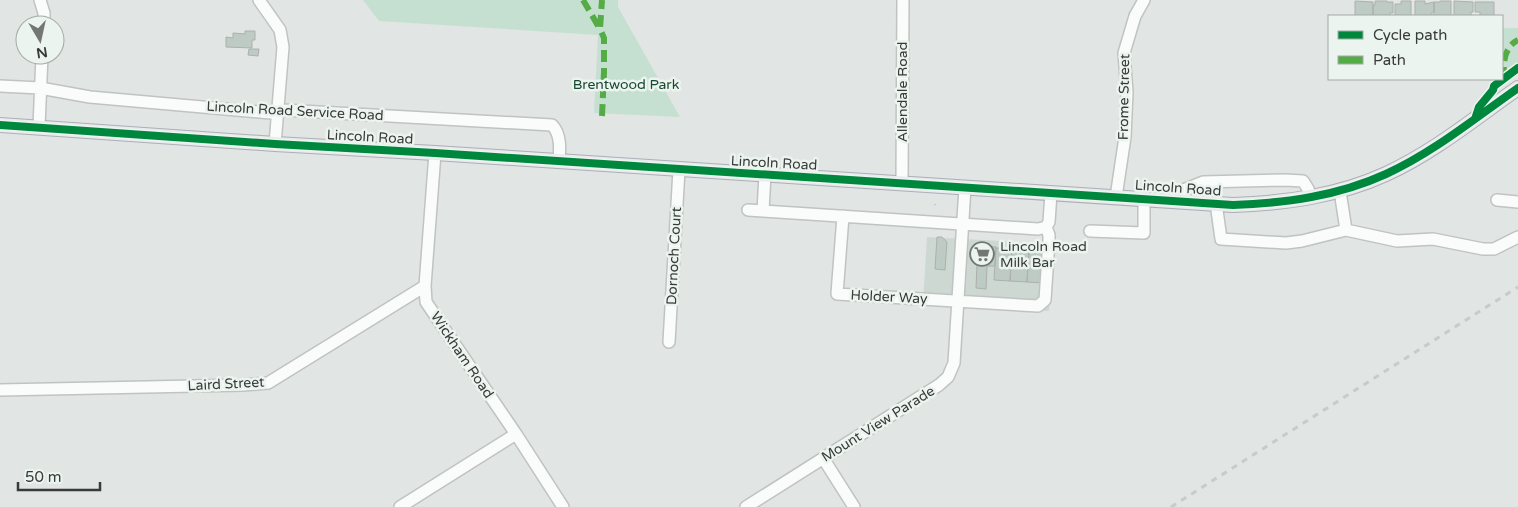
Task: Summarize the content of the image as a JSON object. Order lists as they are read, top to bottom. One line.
{"streets":{"main road":["Lincoln Road"],"street":["Allendale Road","Frome Street","Lincoln Road Service Road","Dornoch Court","Holder Way","Wickham Road","Laird Street","Mount View Parade"]},"crossings":[["Allendale Road","Lincoln Road"],["Frome Street","Lincoln Road"],["Lincoln Road Service Road","Lincoln Road"],["Lincoln Road","Dornoch Court"],["Lincoln Road","Wickham Road"],["Lincoln Road","Mount View Parade"],["Holder Way","Mount View Parade"],["Wickham Road","Laird Street"]],"parks":["Brentwood Park"],"places":{"supermarket":["Lincoln Road Milk Bar"]},"legend":["Cycle path","Path"],"scale_bar":"50 m","north":"bottom"}
